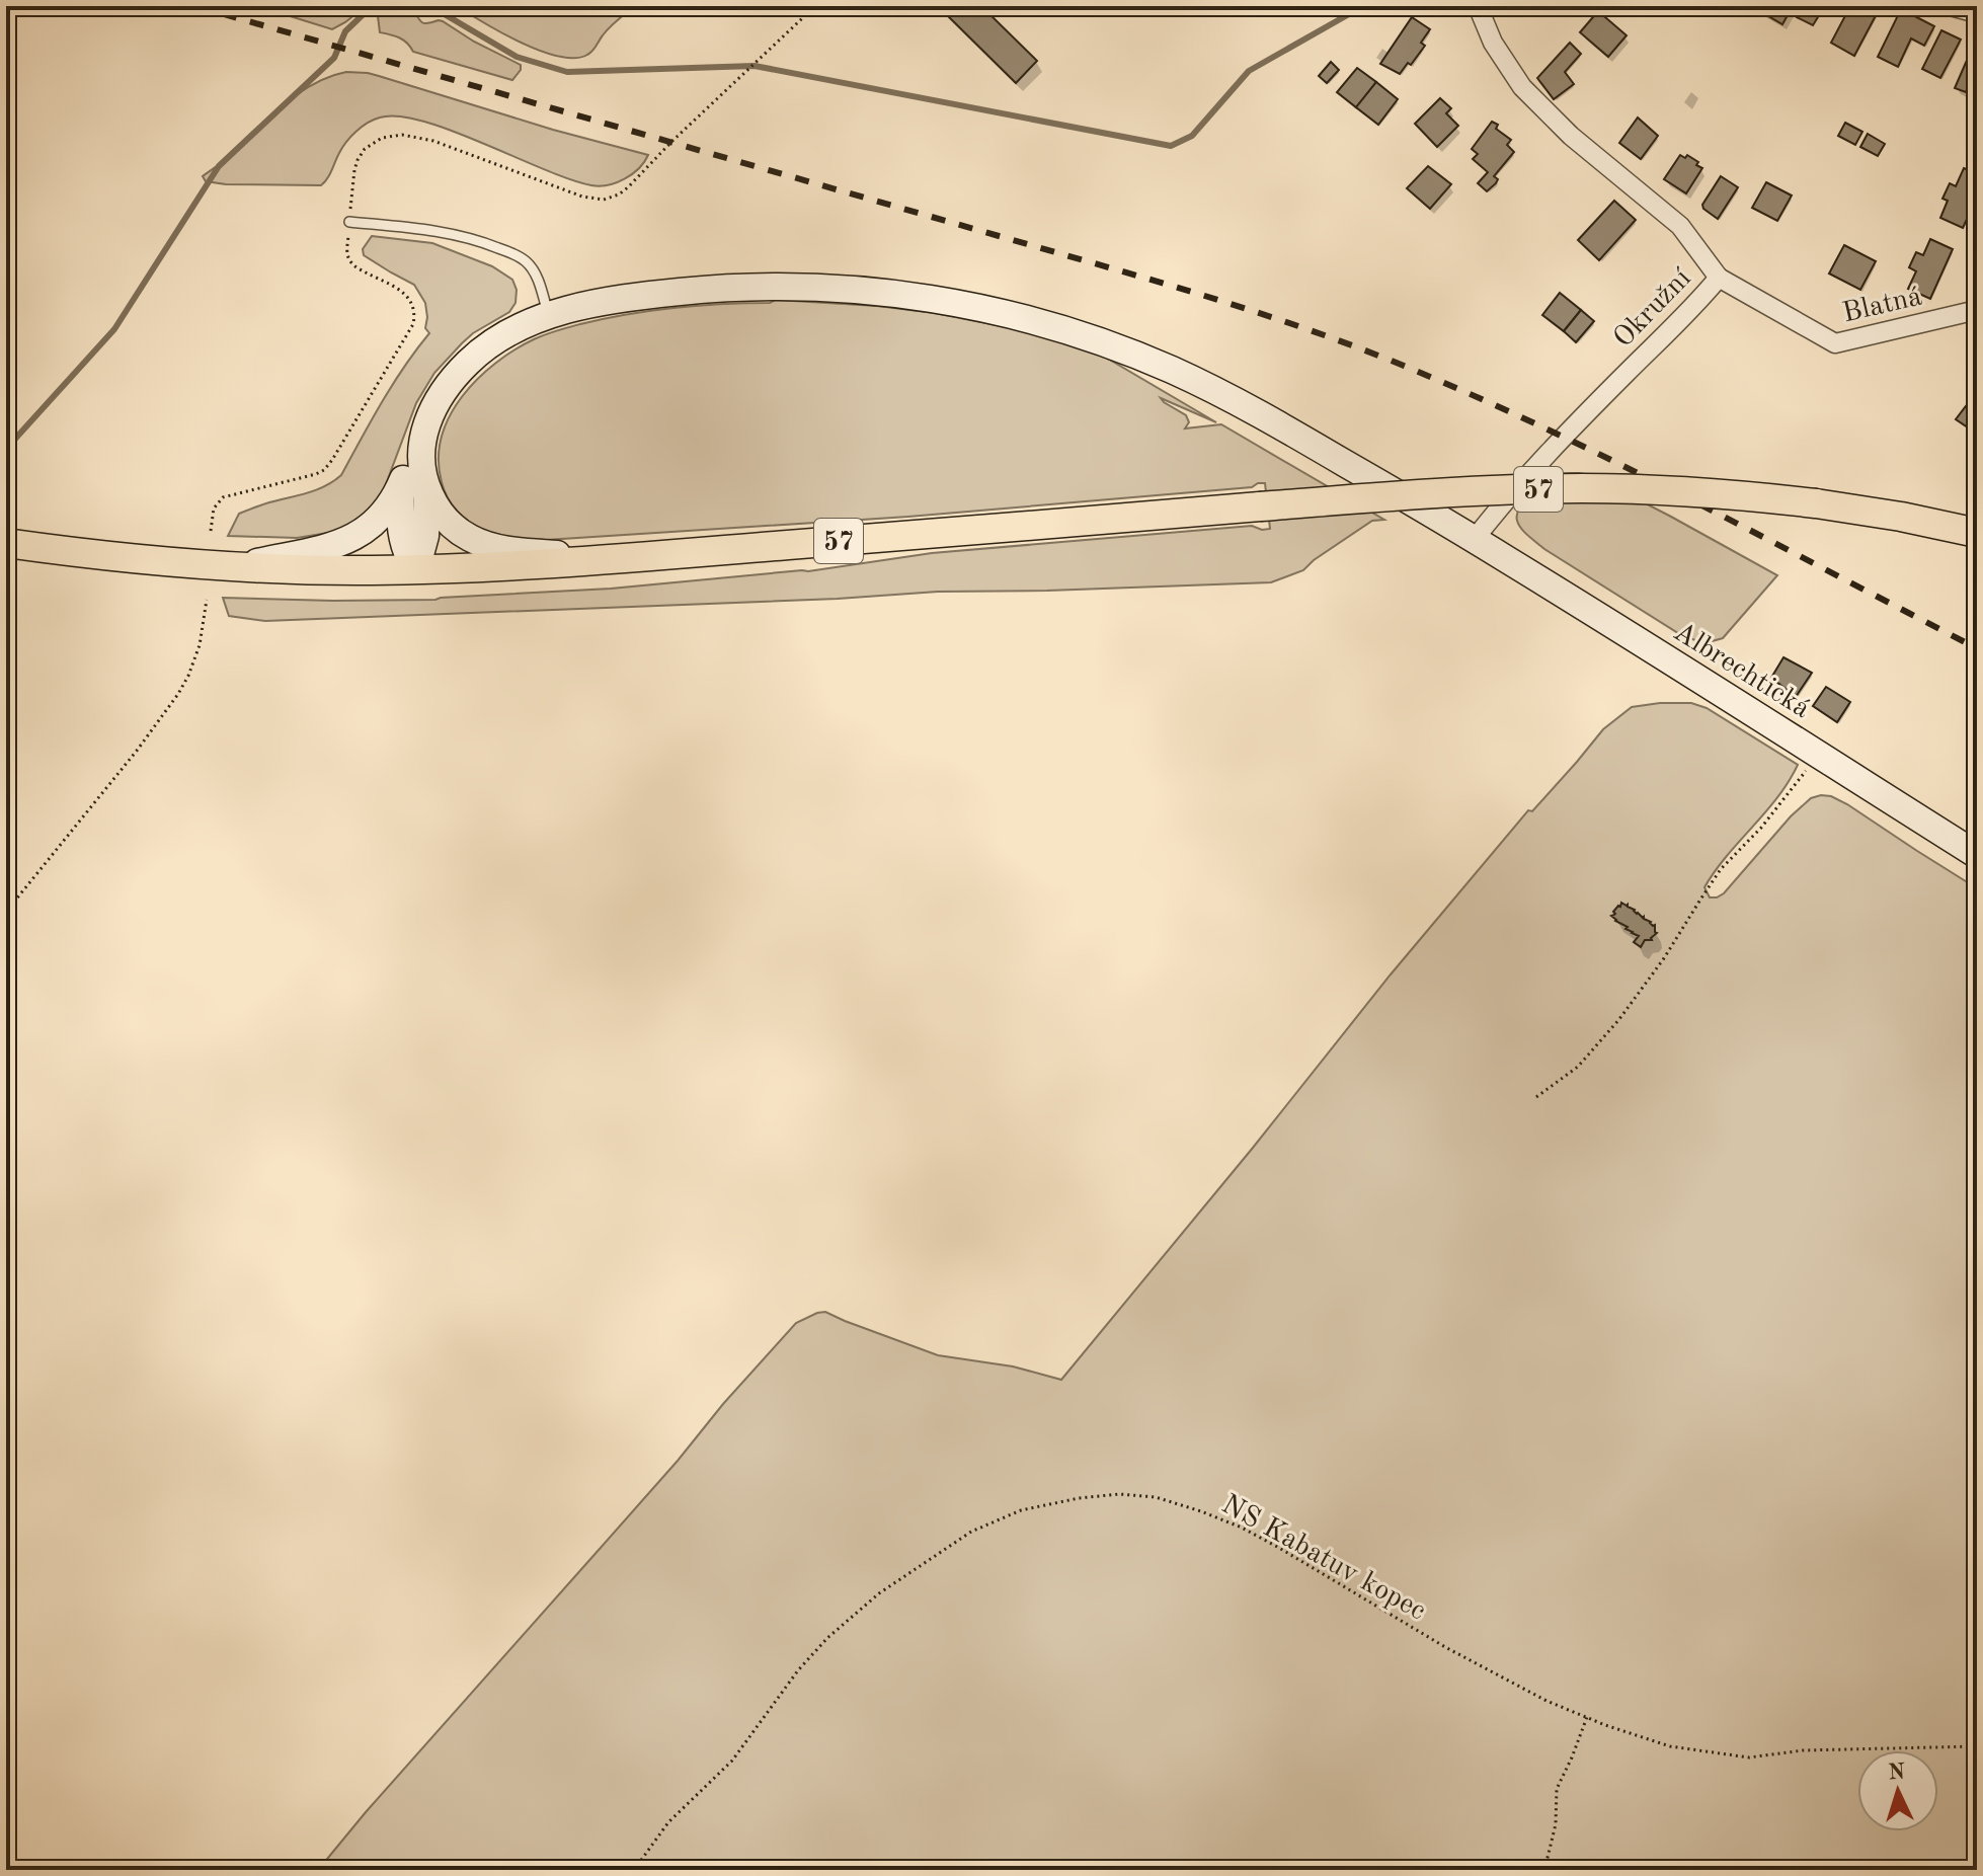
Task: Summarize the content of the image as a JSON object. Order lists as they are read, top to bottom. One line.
{"streets":{"main road":["57","Albrechtická"],"street":["Blatná","Okružní"],"path":["NS Kabatuv kopec"]},"crossings":[["Blatná","Okružní"],["Okružní","Albrechtická"]],"north":"top"}
